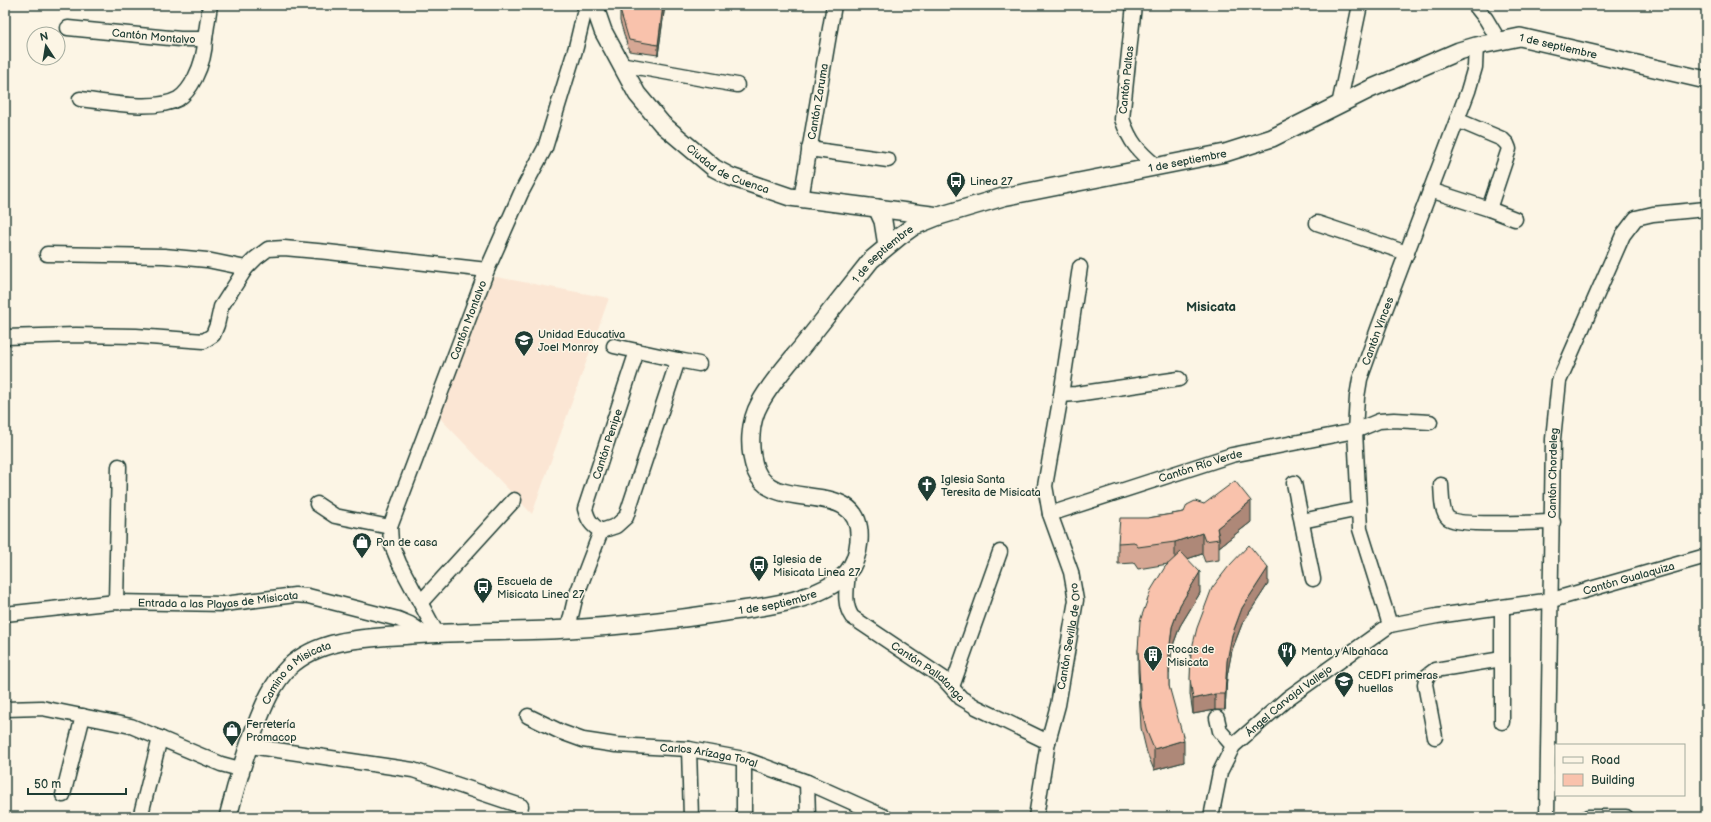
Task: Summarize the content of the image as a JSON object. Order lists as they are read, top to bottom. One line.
{"streets":{"street":["Cantón Montalvo","1 de septiembre","Cantón Paltas","Cantón Zaruma","Ciudad de Cuenca","Cantón Vinces","Cantón Penipe","Cantón Río Verde","Cantón Chordeleg","Cantón Gualaquiza","Entrada a las Playas de Misicata","Cantón Sevilla de Oro","Cantón Pallatanga","Camino a Misicata","Ángel Carvajal Vallejo","Carlos Arízaga Toral"]},"crossings":[["Cantón Montalvo","1 de septiembre"],["Cantón Montalvo","Entrada a las Playas de Misicata"],["Cantón Montalvo","Camino a Misicata"],["1 de septiembre","Cantón Paltas"],["1 de septiembre","Ciudad de Cuenca"],["1 de septiembre","Cantón Vinces"],["1 de septiembre","Entrada a las Playas de Misicata"],["1 de septiembre","Cantón Pallatanga"],["1 de septiembre","Camino a Misicata"],["Cantón Zaruma","Ciudad de Cuenca"],["Cantón Vinces","Cantón Río Verde"],["Cantón Vinces","Ángel Carvajal Vallejo"],["Cantón Río Verde","Cantón Sevilla de Oro"],["Cantón Chordeleg","Cantón Gualaquiza"],["Cantón Chordeleg","Ángel Carvajal Vallejo"],["Cantón Gualaquiza","Ángel Carvajal Vallejo"],["Entrada a las Playas de Misicata","Camino a Misicata"],["Cantón Sevilla de Oro","Cantón Pallatanga"]],"districts":["Misicata"],"places":{"bus stop":["Linea 27","Iglesia de Misicata Linea 27","Escuela de Misicata Linea 27"],"school or university":["Unidad Educativa Joel Monroy","CEDFI primeras huellas"],"church":["Iglesia Santa Teresita de Misicata"],"shop":["Pan de casa","Ferretería Promacop"],"restaurant":["Menta y Albahaca"],"building":["Rocas de Misicata"]},"legend":["Road","Building"],"scale_bar":"50 m","north":"top"}
